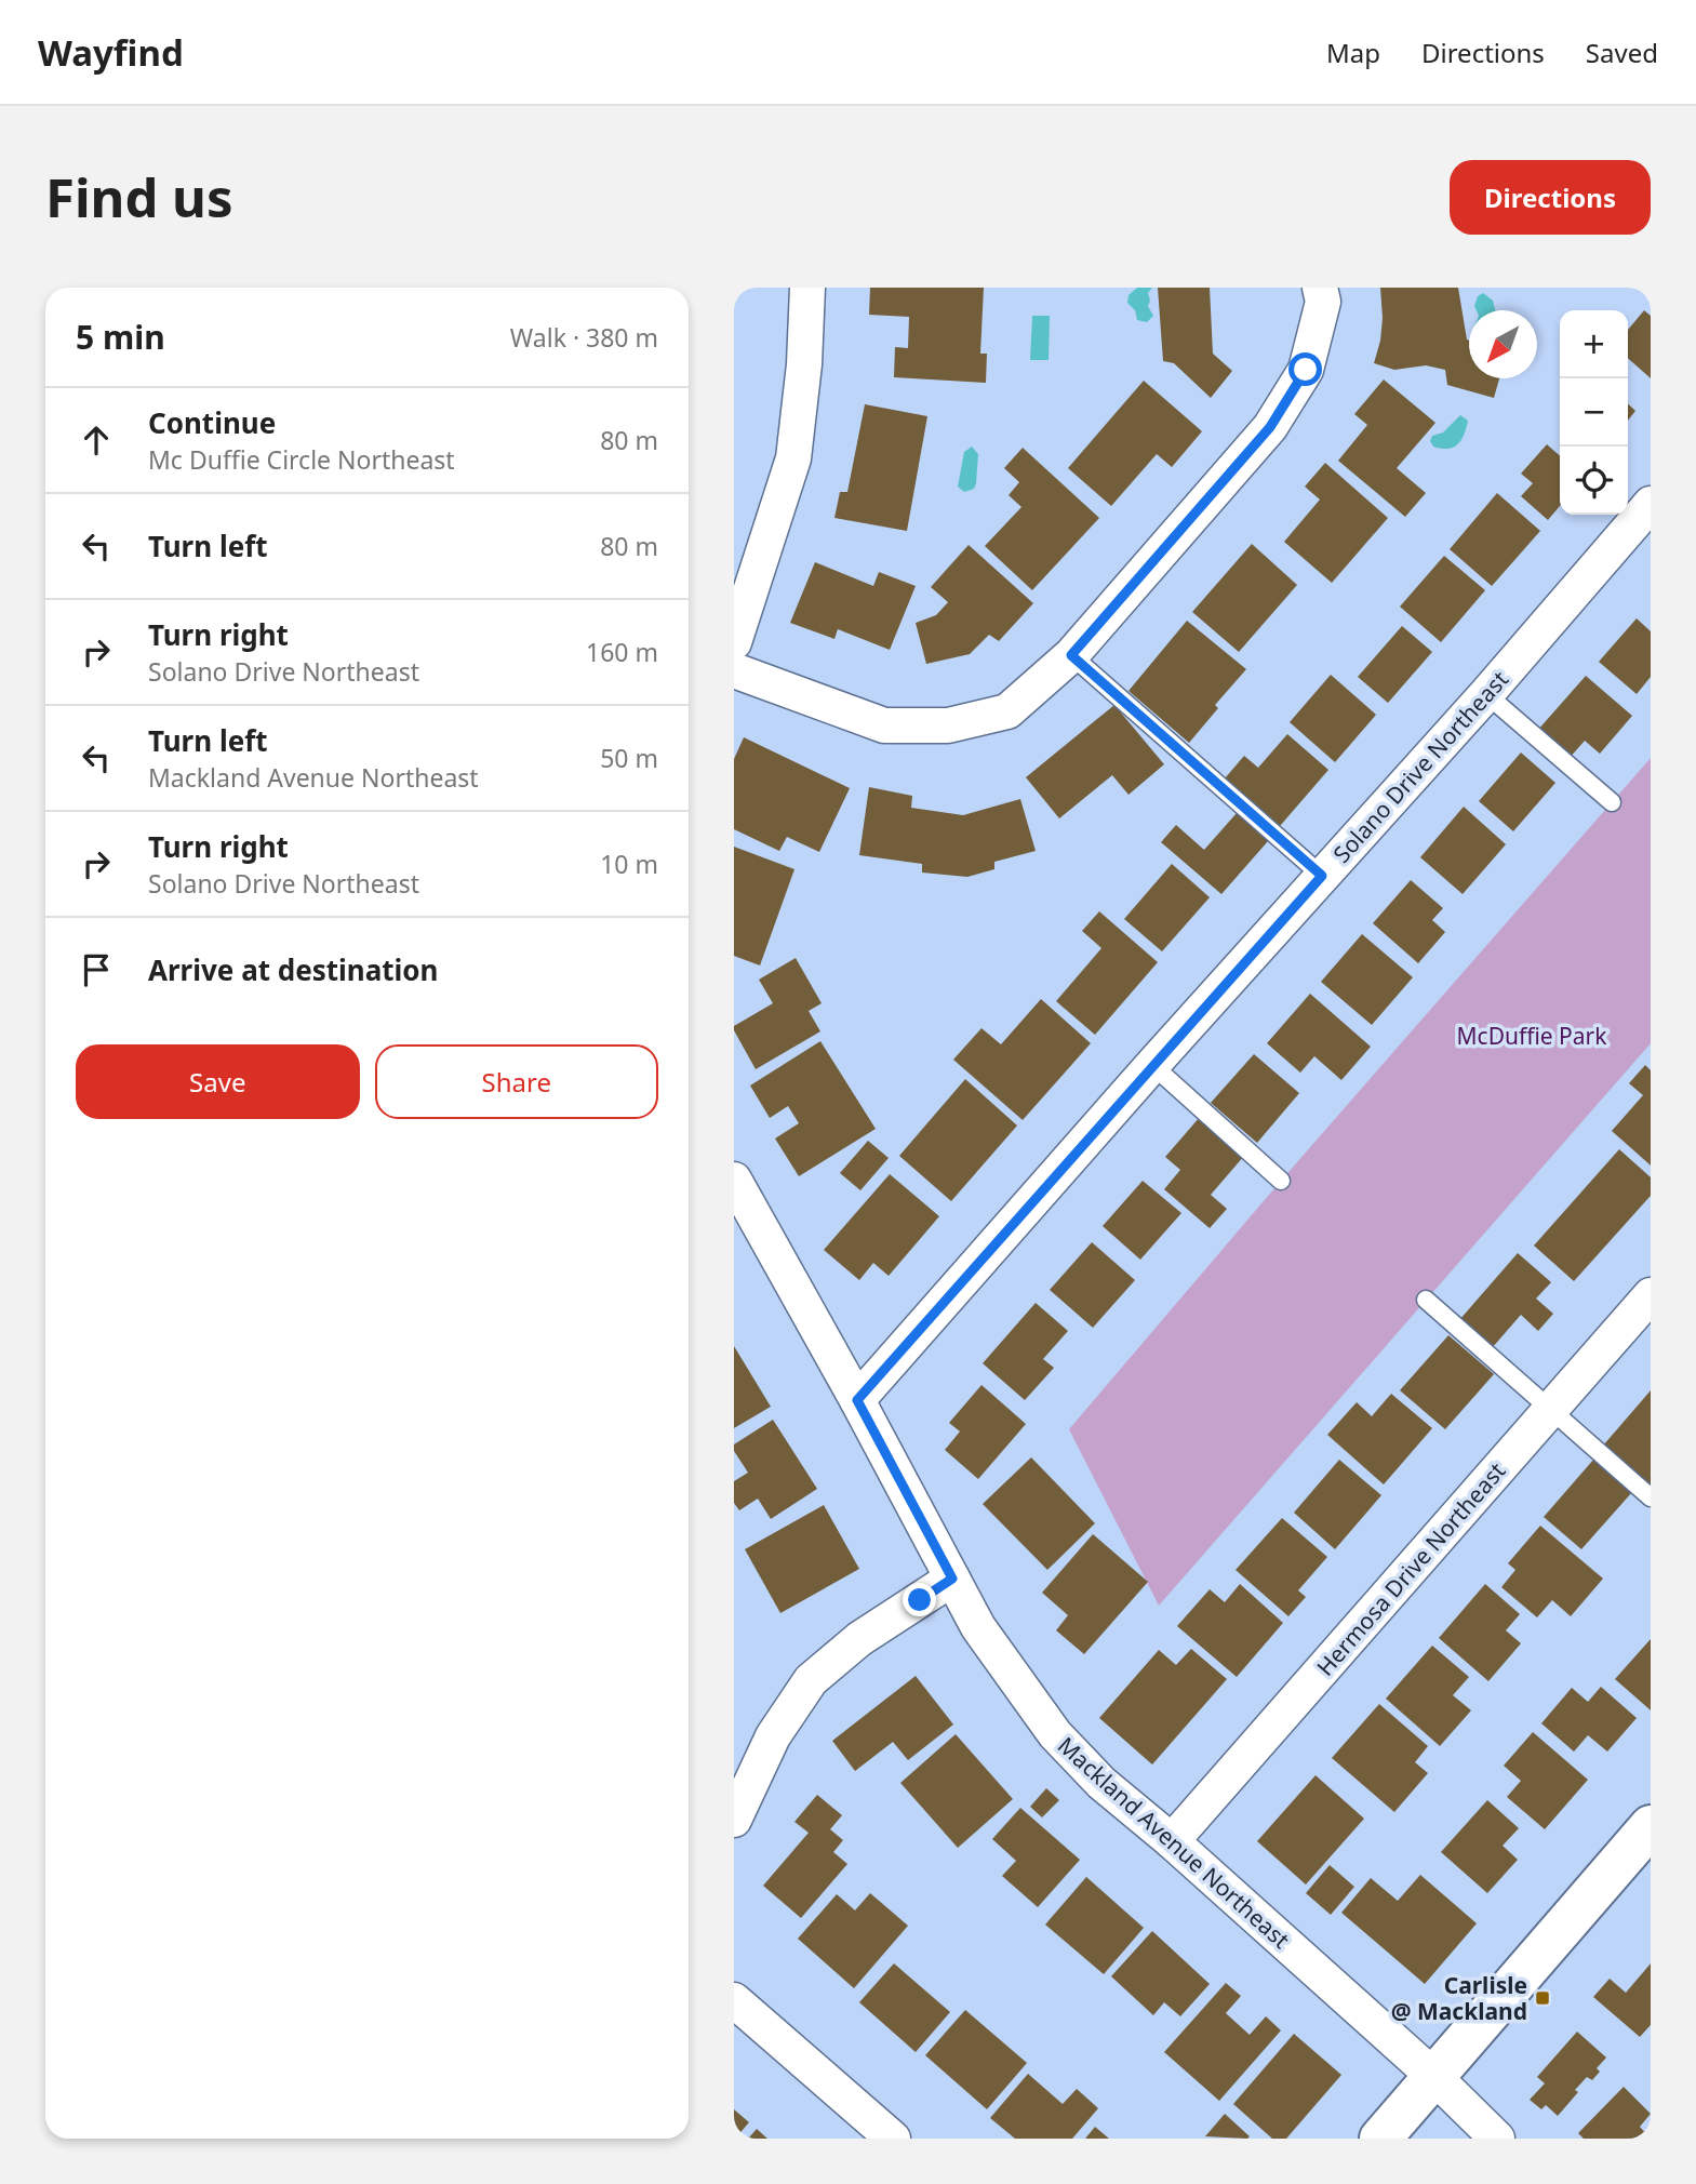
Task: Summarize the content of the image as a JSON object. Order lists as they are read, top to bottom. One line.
{"streets":{"street":["Solano Drive Northeast","Hermosa Drive Northeast","Mackland Avenue Northeast"]},"crossings":[["Solano Drive Northeast","Mackland Avenue Northeast"],["Hermosa Drive Northeast","Mackland Avenue Northeast"]],"parks":["McDuffie Park"],"places":{"transit":["Carlisle @ Mackland"]},"north":"bottom left","page":{"header":"Wayfind","nav":["Map","Directions","Saved"],"buttons":["Directions",["Save","Share"]],"title":"Find us","heading":["5 min","Walk · 380 m"],"map_buttons":["+","−"],"list":[["Continue","Mc Duffie Circle Northeast","80 m"],["Turn left","80 m"],["Turn right","Solano Drive Northeast","160 m"],["Turn left","Mackland Avenue Northeast","50 m"],["Turn right","Solano Drive Northeast","10 m"],"Arrive at destination"]}}
